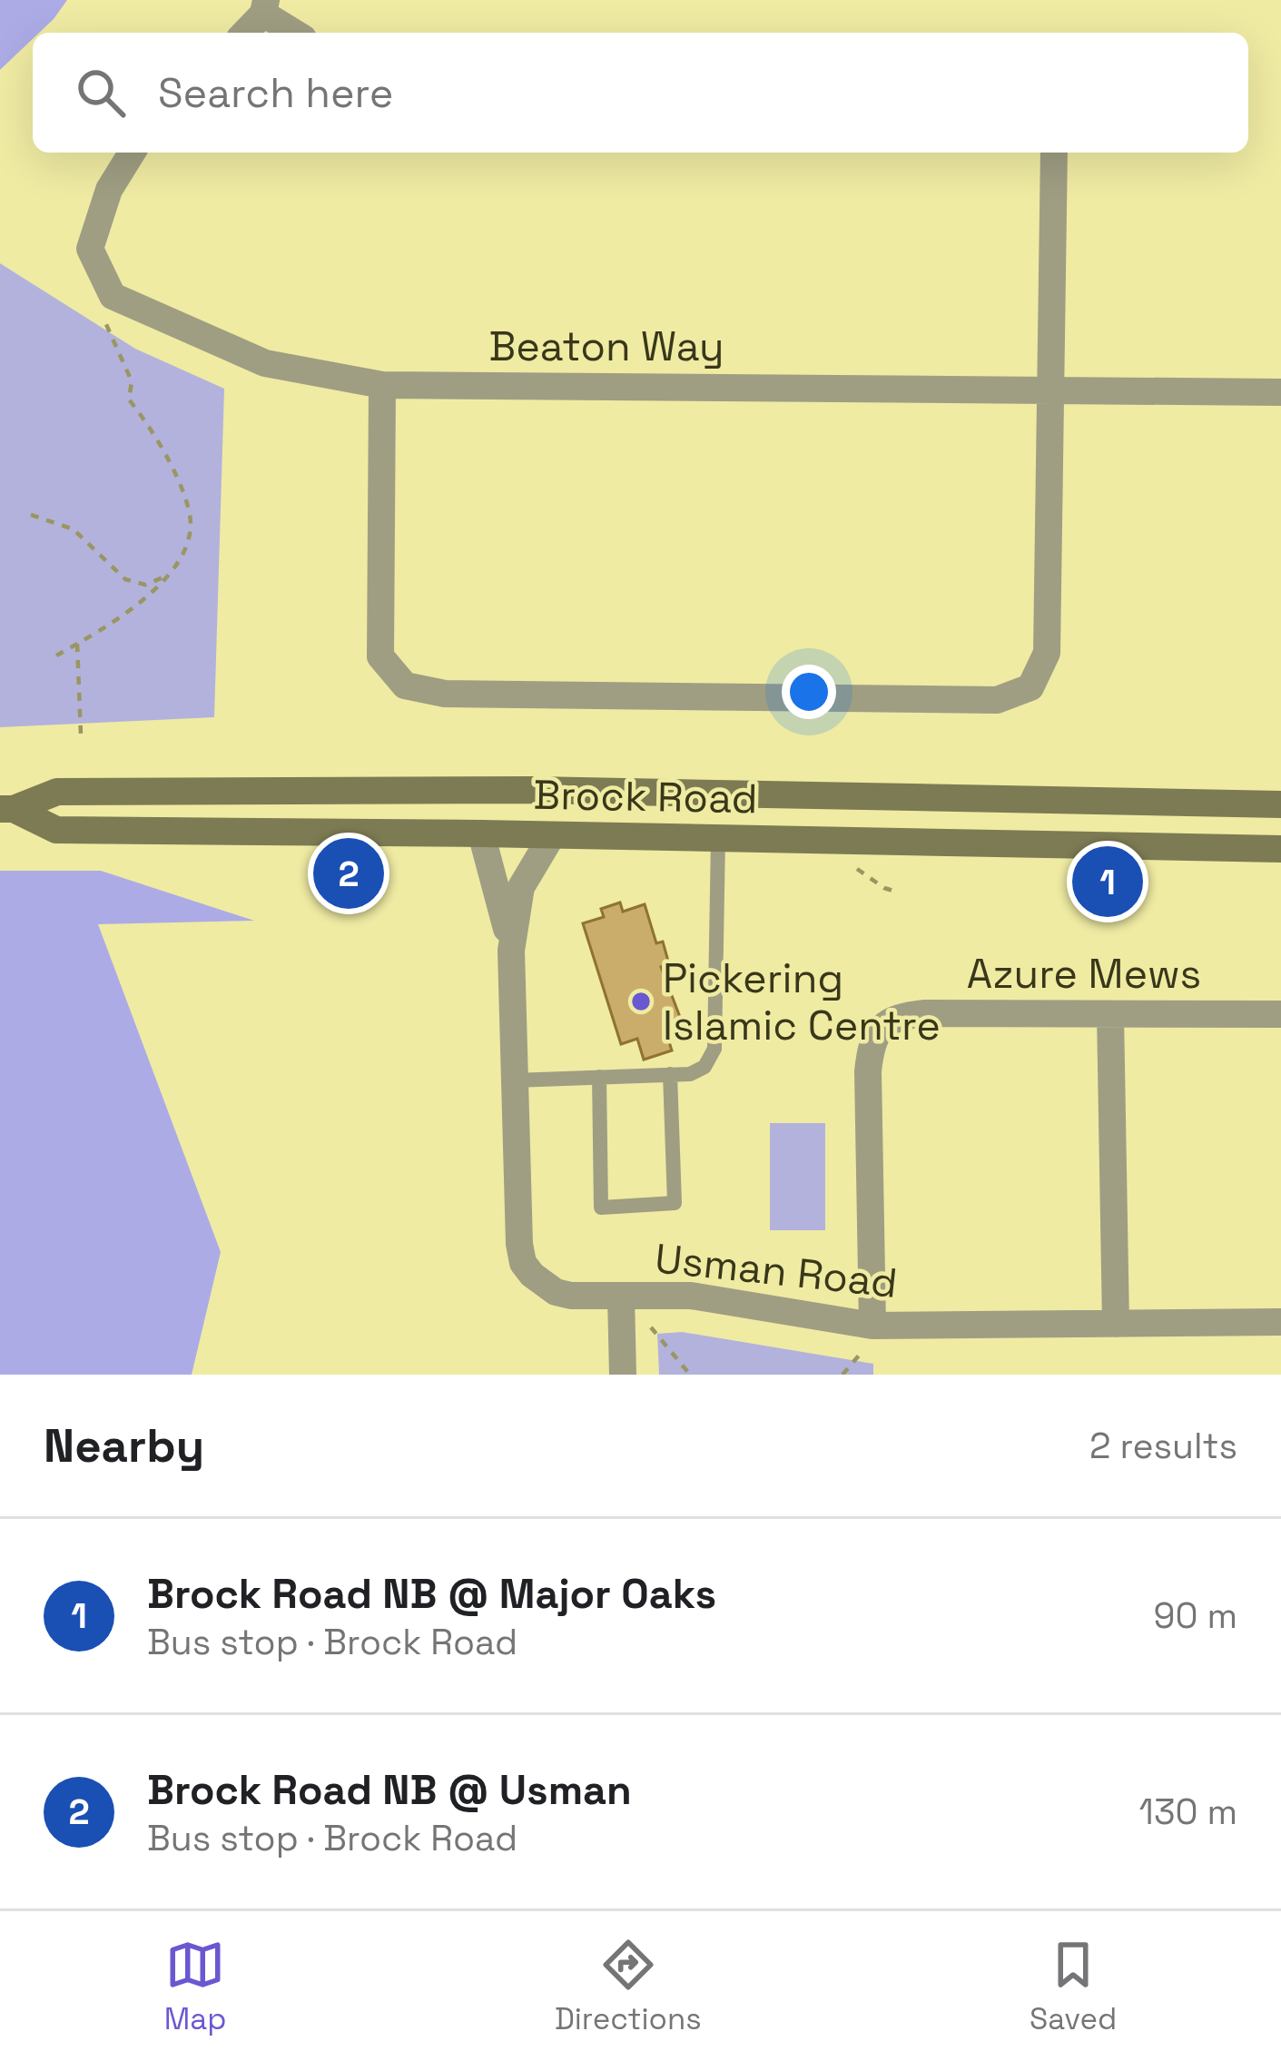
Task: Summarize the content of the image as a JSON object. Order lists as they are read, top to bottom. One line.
{"streets":{"main road":["Brock Road"],"street":["Beaton Way","Azure Mews","Usman Road"]},"crossings":[["Brock Road","Usman Road"],["Azure Mews","Usman Road"]],"places":["Pickering Islamic Centre"],"page":{"search":"Search here","pins":["2","1"],"heading":["Nearby","2 results"],"list":[{"mark":"1","name":"Brock Road NB @ Major Oaks","note":"Bus stop · Brock Road","value":"90 m"},{"mark":"2","name":"Brock Road NB @ Usman","note":"Bus stop · Brock Road","value":"130 m"}],"nav":["Map","Directions","Saved"]}}
